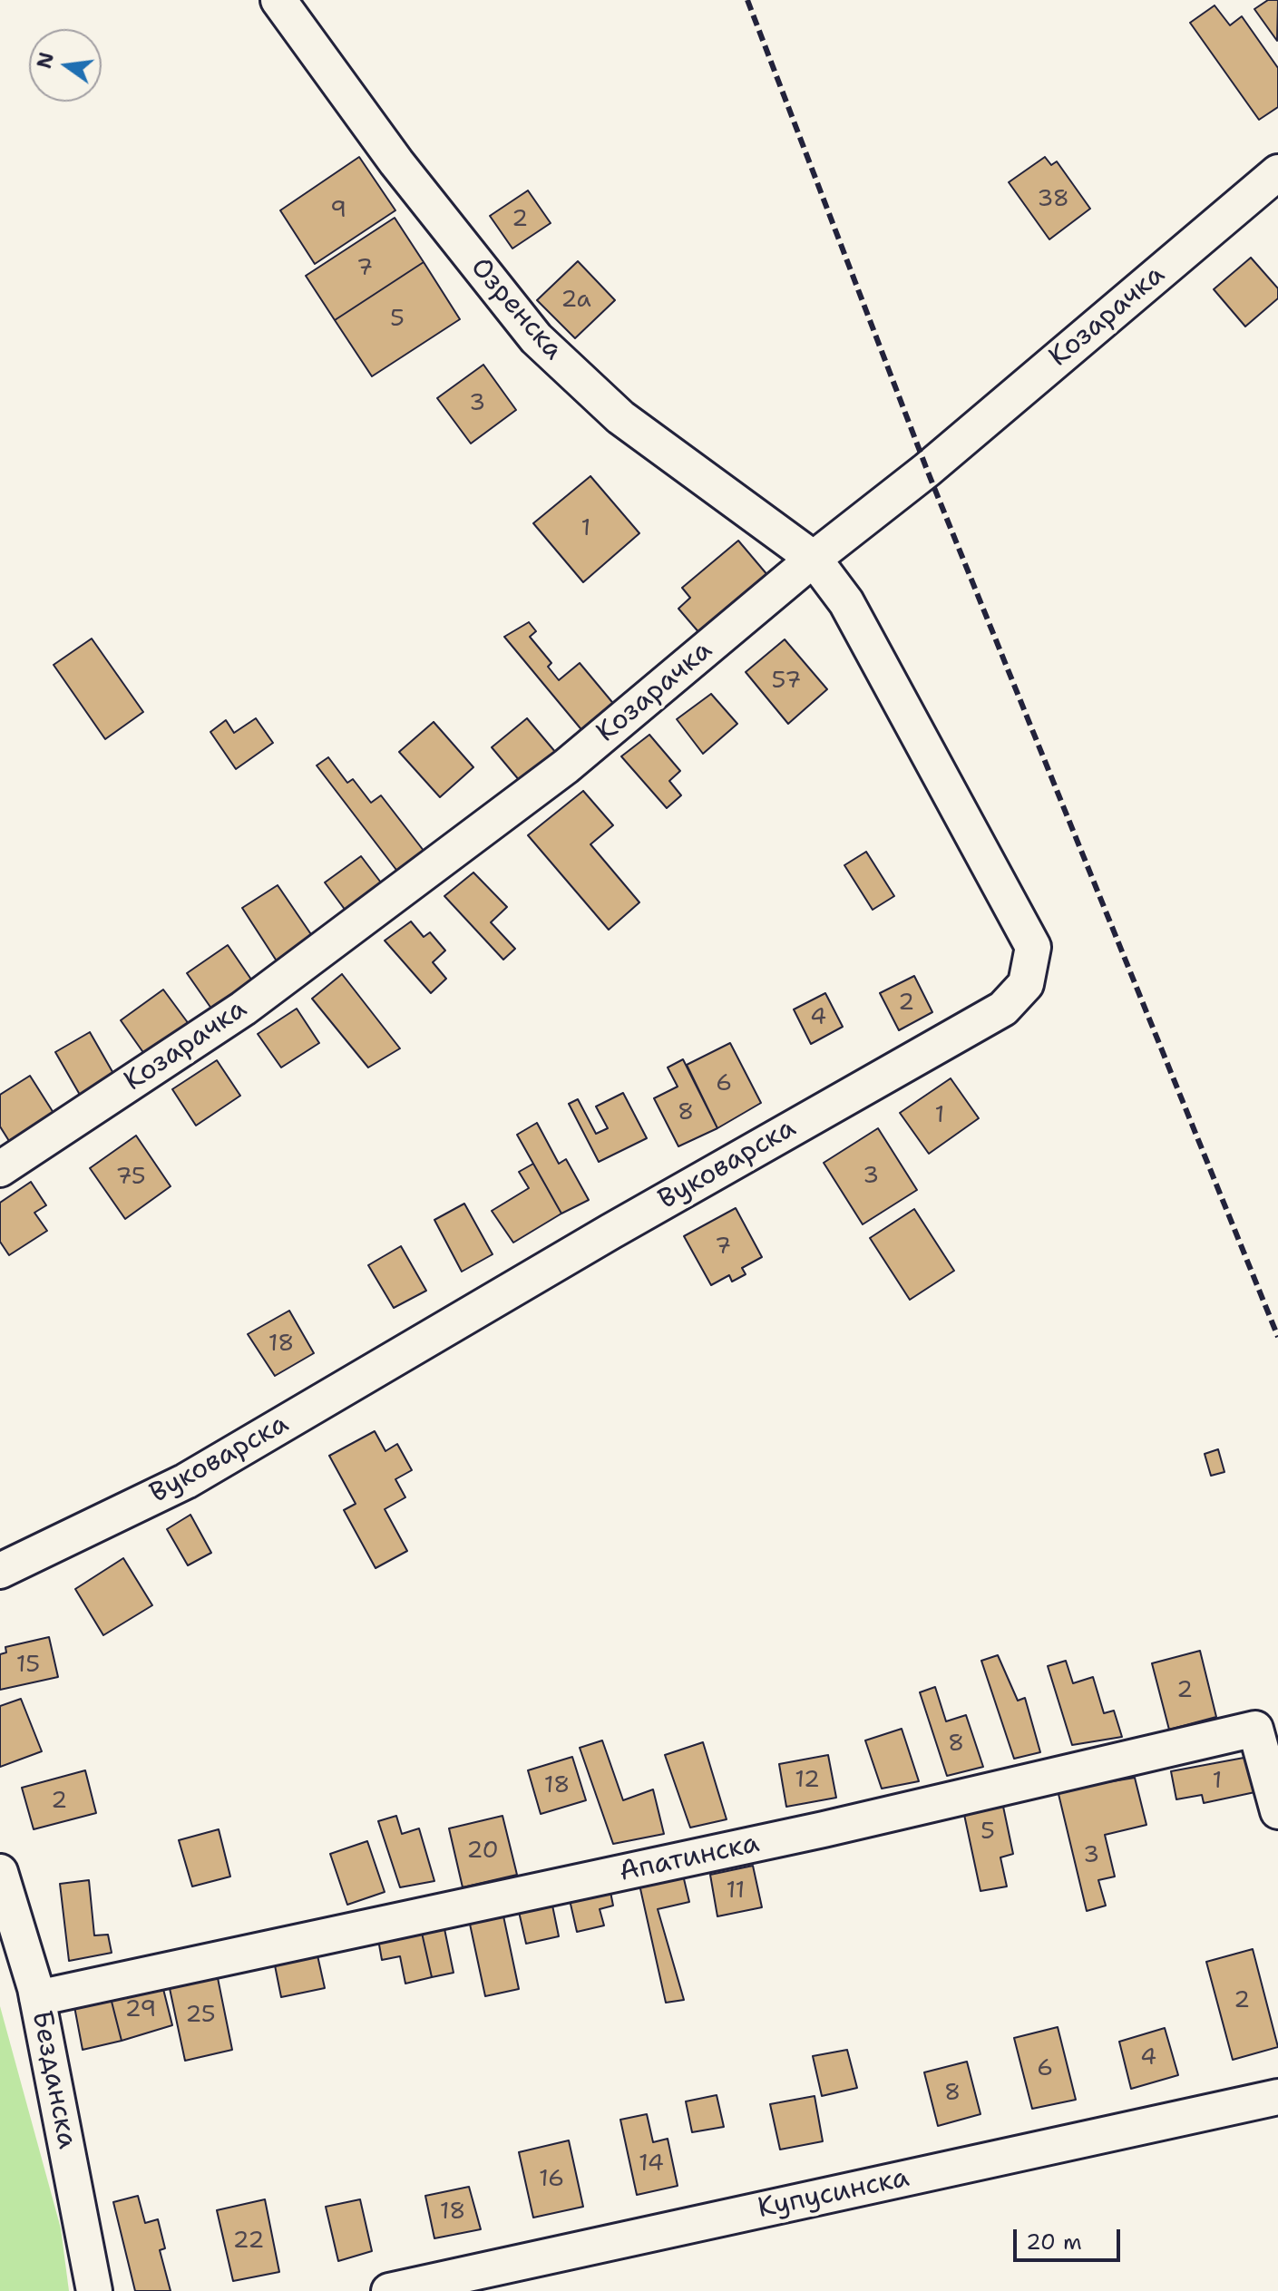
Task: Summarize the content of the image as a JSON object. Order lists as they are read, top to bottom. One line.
{"streets":{"street":["Озренска","Козарачка","Вуковарска","Апатинска","Безданска","Купусинска"]},"crossings":[["Озренска","Козарачка"],["Озренска","Вуковарска"],["Козарачка","Вуковарска"],["Апатинска","Безданска"]],"house_numbers":["38","9","2","7","2a","5","3","1","57","2","4","6","8","1","3","75","7","18","15","2","8","12","1","18","2","5","20","3","11","2","29","25","4","6","8","14","16","18","22"],"scale_bar":"20 m","north":"left"}
